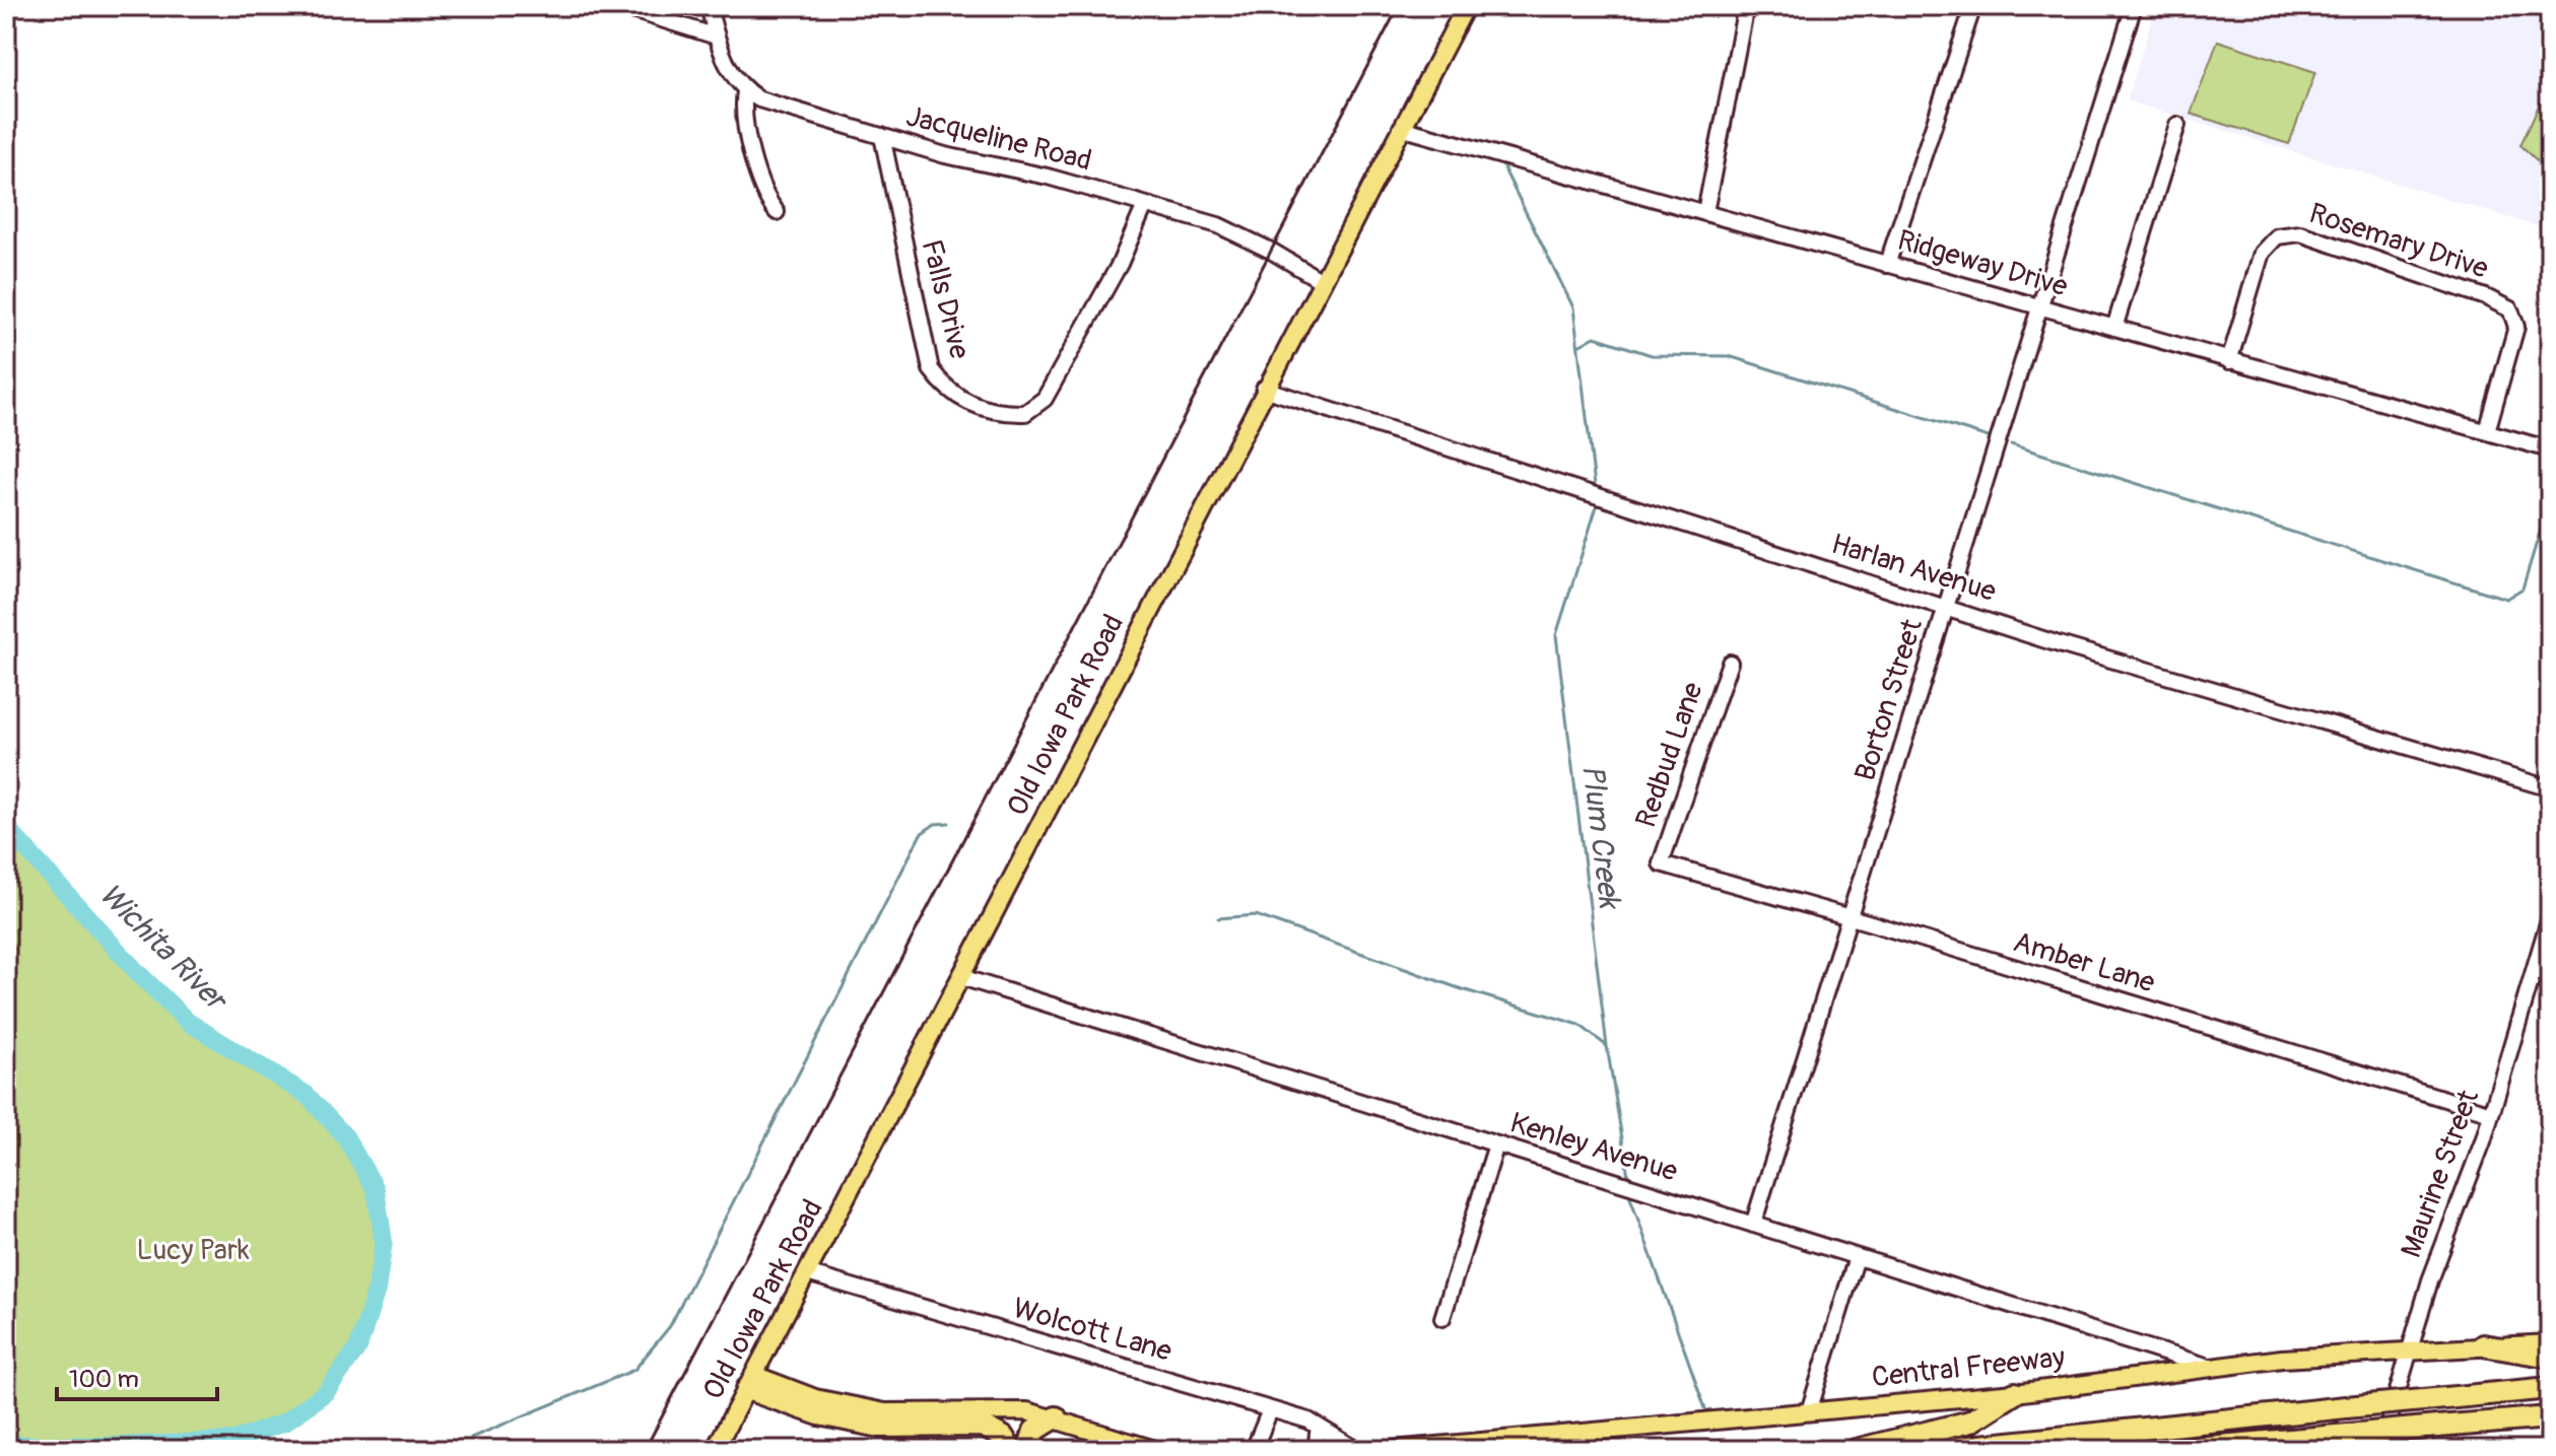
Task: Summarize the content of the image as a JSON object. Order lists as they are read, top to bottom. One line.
{"streets":{"main road":["Old Iowa Park Road","Central Freeway"],"street":["Jacqueline Road","Rosemary Drive","Ridgeway Drive","Falls Drive","Harlan Avenue","Borton Street","Redbud Lane","Amber Lane","Kenley Avenue","Maurine Street","Wolcott Lane"]},"crossings":[["Jacqueline Road","Falls Drive"],["Jacqueline Road","Old Iowa Park Road"],["Rosemary Drive","Ridgeway Drive"],["Ridgeway Drive","Borton Street"],["Ridgeway Drive","Old Iowa Park Road"],["Harlan Avenue","Borton Street"],["Harlan Avenue","Old Iowa Park Road"],["Borton Street","Amber Lane"],["Borton Street","Kenley Avenue"],["Old Iowa Park Road","Kenley Avenue"],["Old Iowa Park Road","Wolcott Lane"],["Redbud Lane","Amber Lane"],["Amber Lane","Maurine Street"],["Kenley Avenue","Central Freeway"],["Maurine Street","Central Freeway"]],"water":["Plum Creek","Wichita River"],"parks":["Lucy Park"],"scale_bar":"100 m"}
